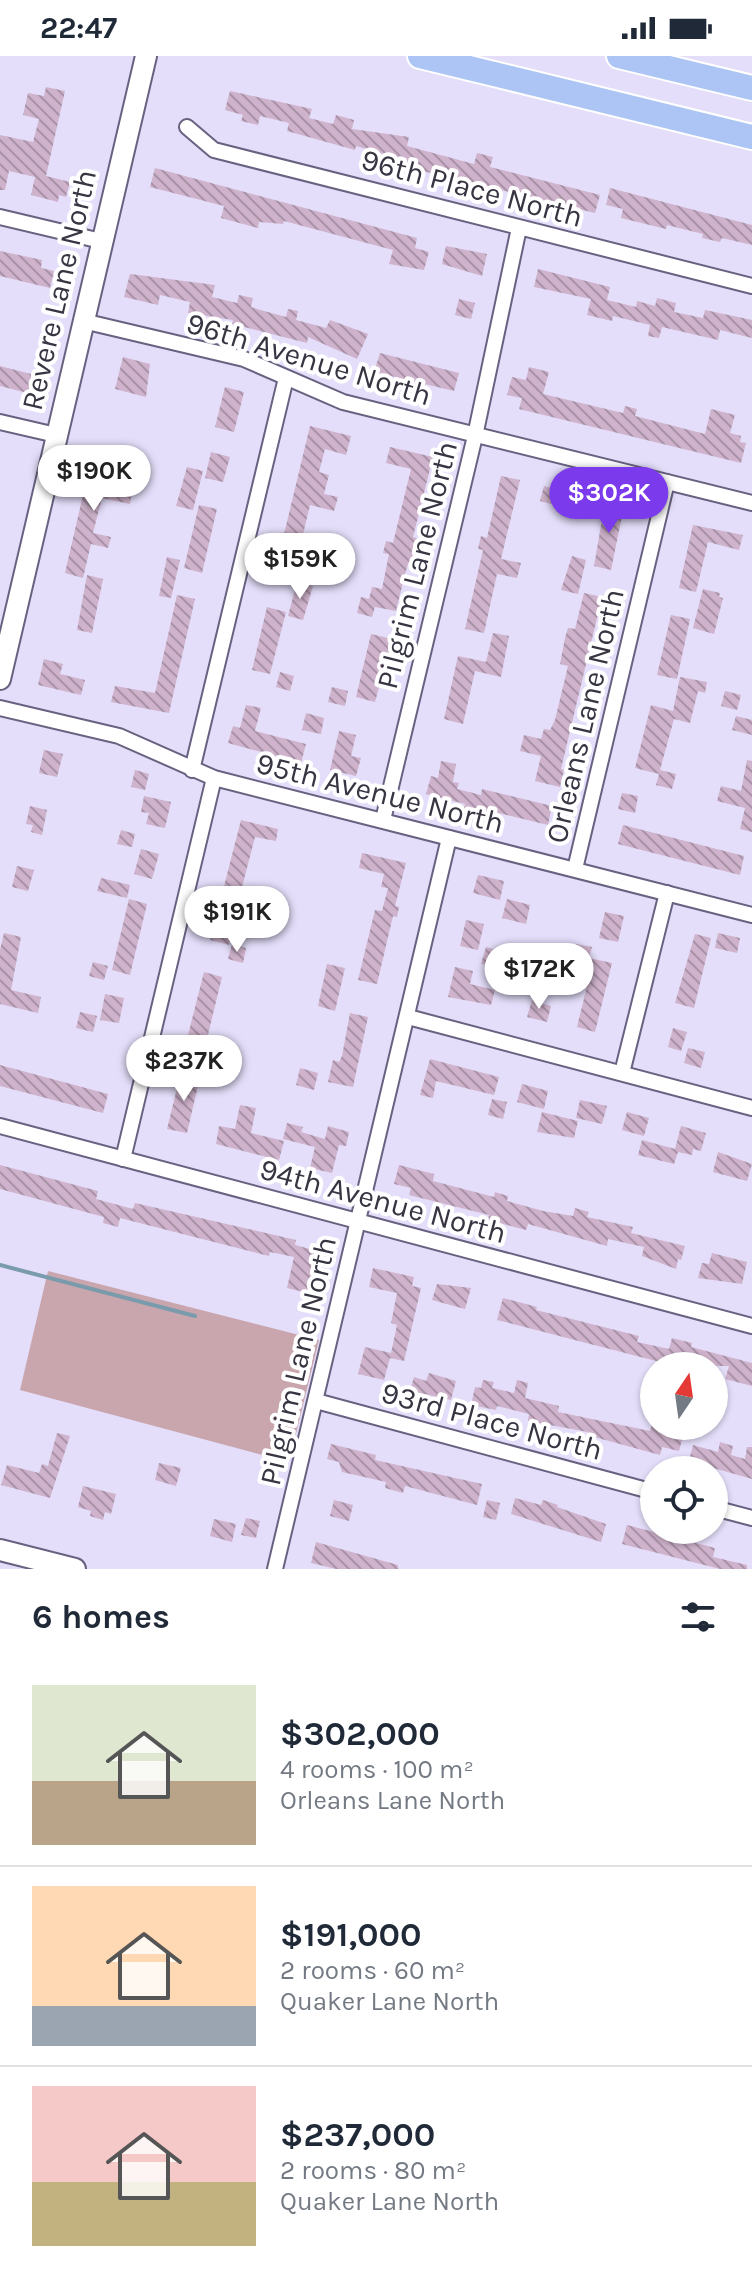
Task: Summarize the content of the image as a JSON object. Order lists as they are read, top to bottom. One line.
{"streets":{"street":["96th Place North","Revere Lane North","96th Avenue North","Pilgrim Lane North","Orleans Lane North","95th Avenue North","94th Avenue North","93rd Place North"]},"crossings":[["96th Place North","Pilgrim Lane North"],["Revere Lane North","96th Avenue North"],["96th Avenue North","Pilgrim Lane North"],["96th Avenue North","Orleans Lane North"],["Pilgrim Lane North","95th Avenue North"],["Pilgrim Lane North","94th Avenue North"],["Pilgrim Lane North","93rd Place North"],["Orleans Lane North","95th Avenue North"]],"north":"top","page":{"status":"22:47","price":["$190K","$302K","$159K","$191K","$172K","$237K"],"heading":"6 homes","list":[{"name":"$302,000","note":"4 rooms · 100 m² · Orleans Lane North"},{"name":"$191,000","note":"2 rooms · 60 m² · Quaker Lane North"},{"name":"$237,000","note":"2 rooms · 80 m² · Quaker Lane North"}]}}
